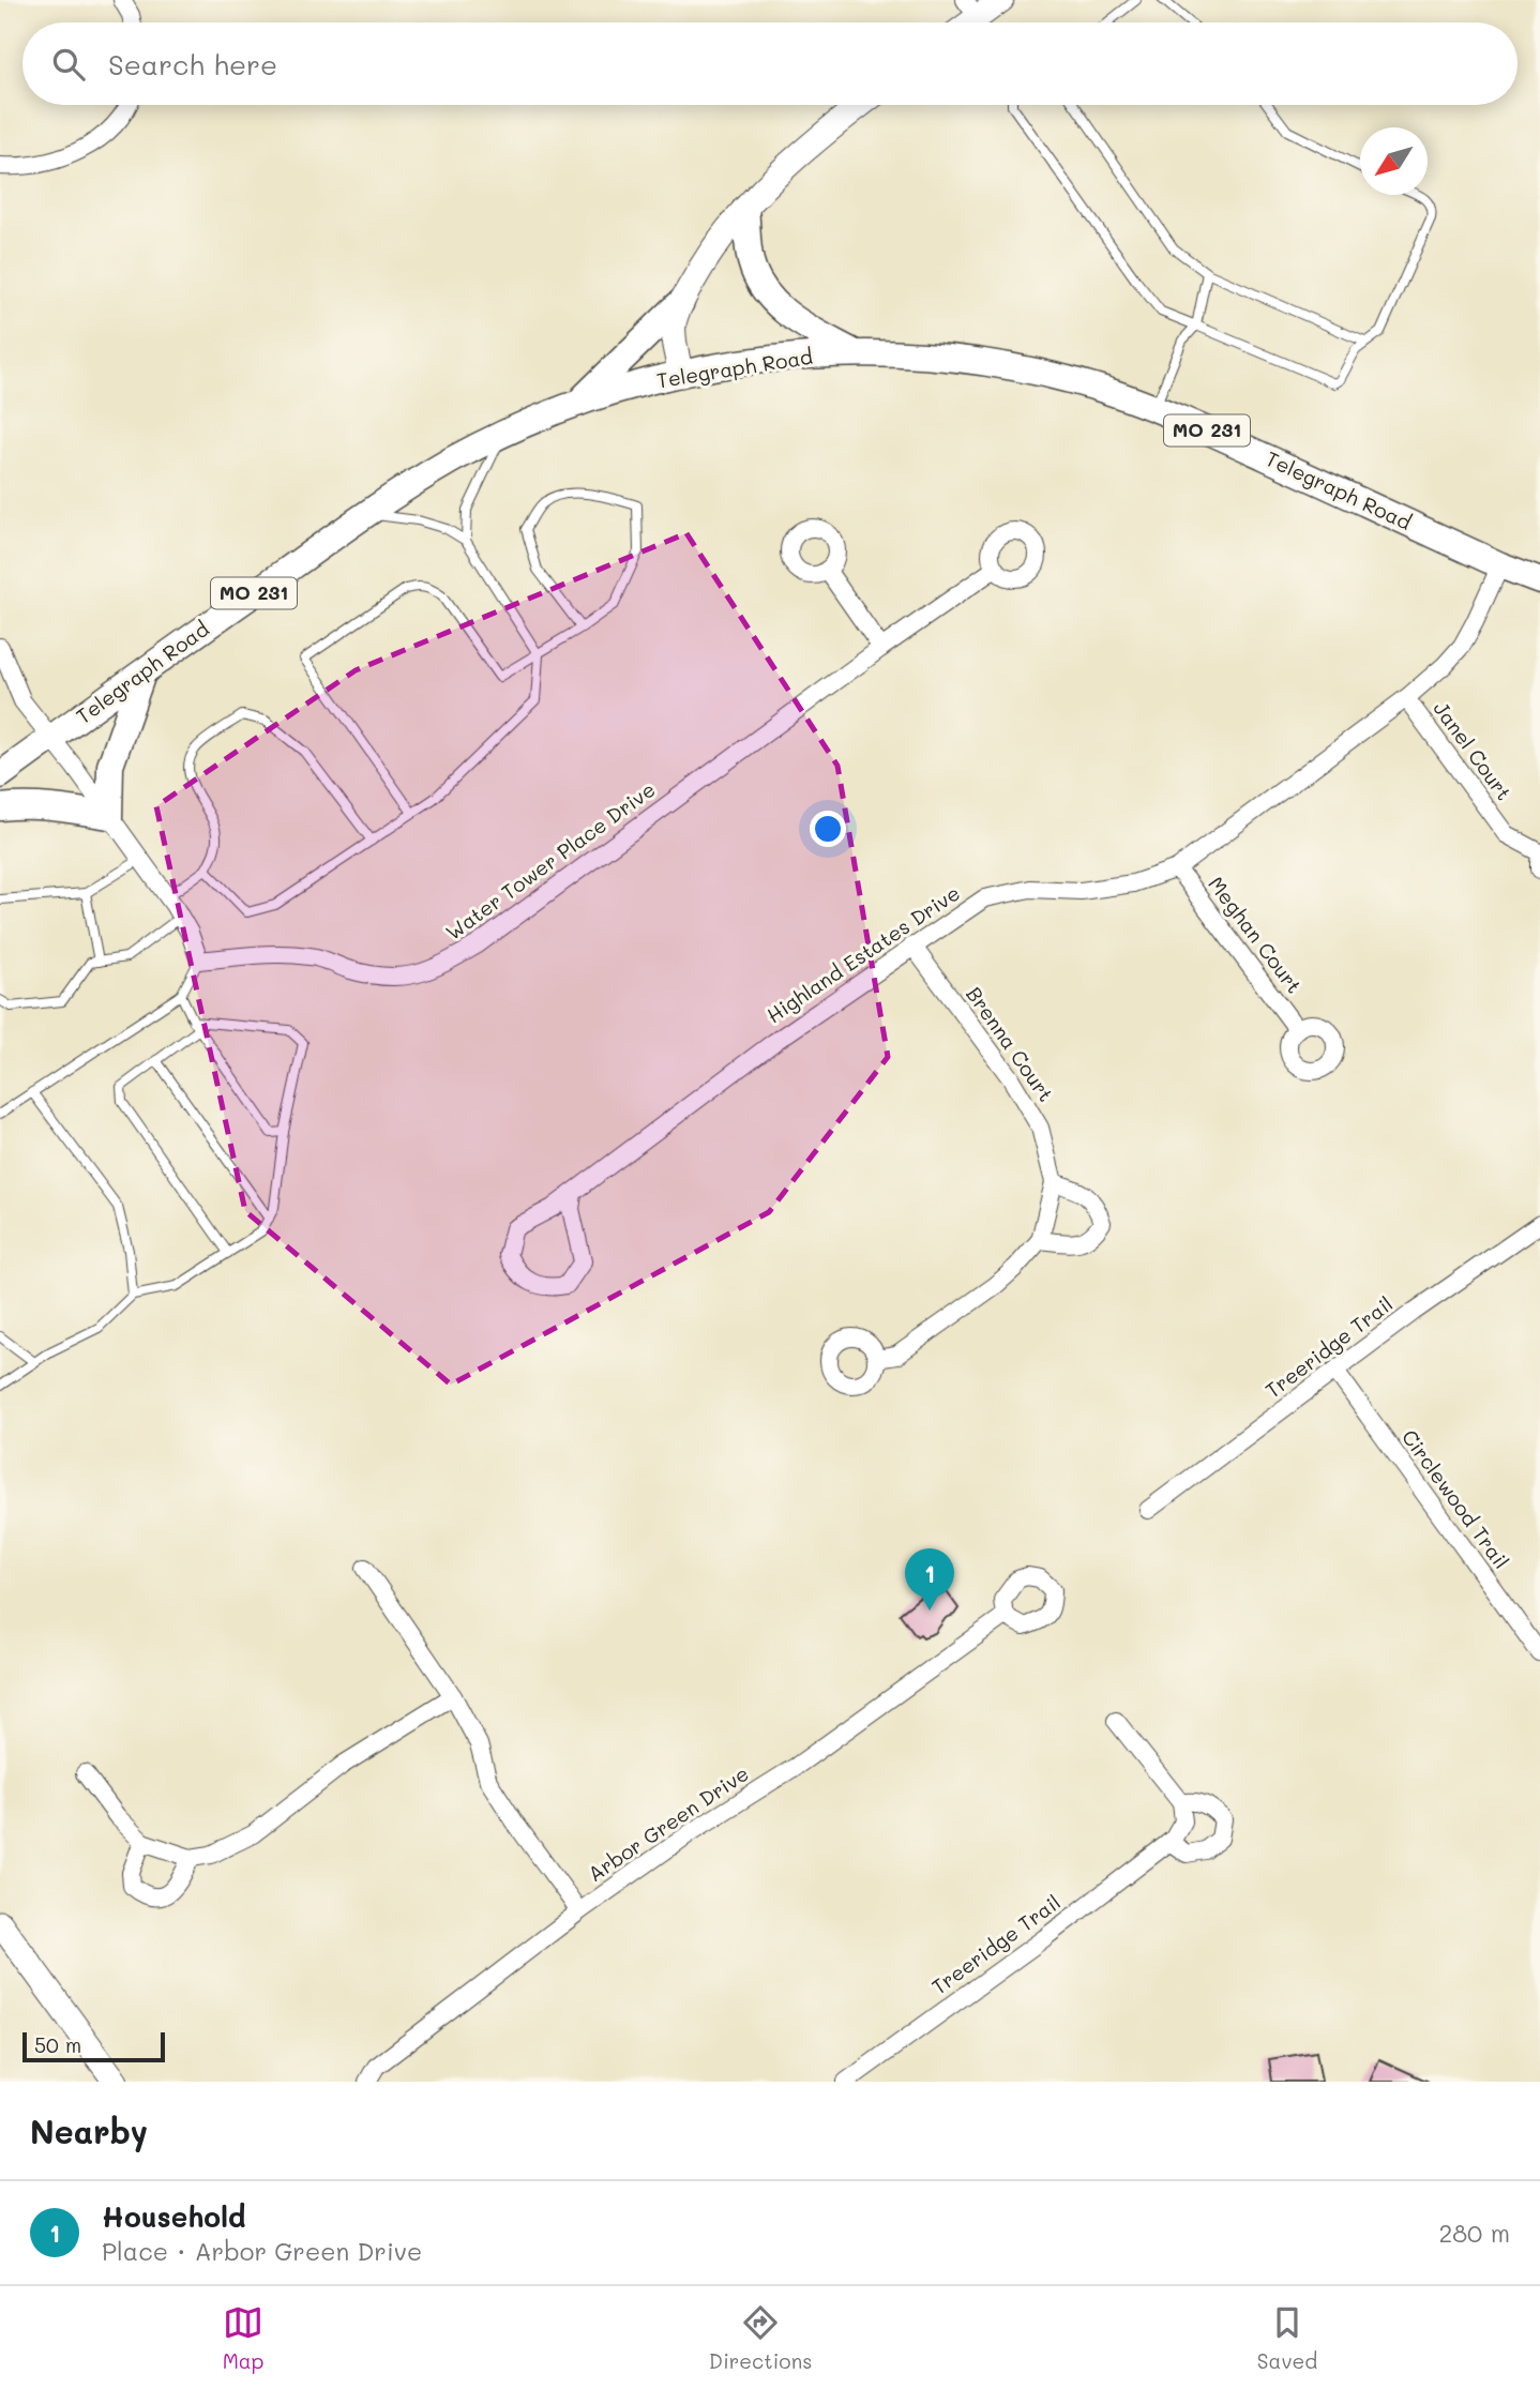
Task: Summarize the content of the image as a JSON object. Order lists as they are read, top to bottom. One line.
{"streets":{"main road":["Telegraph Road","MO 231"],"street":["Janel Court","Water Tower Place Drive","Meghan Court","Highland Estates Drive","Brenna Court","Treeridge Trail","Circlewood Trail","Arbor Green Drive"]},"crossings":[["Telegraph Road","Highland Estates Drive"],["Janel Court","Highland Estates Drive"],["Meghan Court","Highland Estates Drive"],["Highland Estates Drive","Brenna Court"],["Treeridge Trail","Circlewood Trail"]],"scale_bar":"50 m","north":"bottom left","page":{"search":"Search here","pins":"1","scale":"50 m","heading":"Nearby","list":[{"mark":"1","name":"Household","note":"Place · Arbor Green Drive","value":"280 m"}],"nav":["Map","Directions","Saved"]}}
